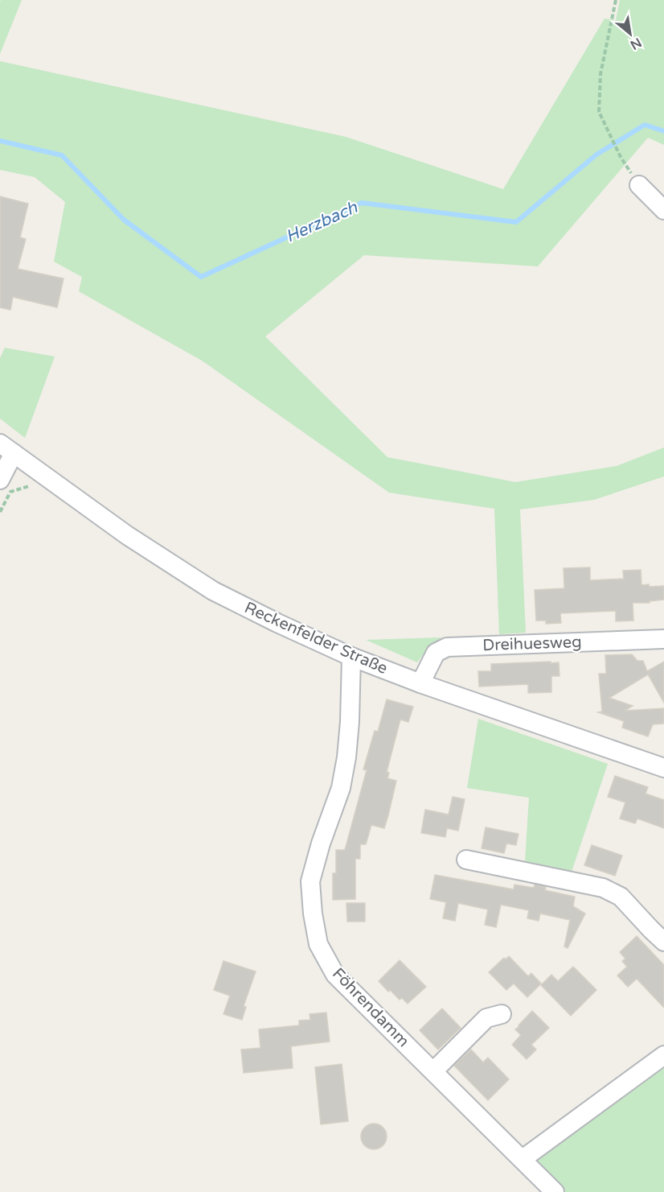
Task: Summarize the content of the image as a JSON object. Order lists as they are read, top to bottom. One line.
{"streets":{"street":["Reckenfelder Straße","Dreihuesweg","Föhrendamm"]},"crossings":[["Reckenfelder Straße","Dreihuesweg"],["Reckenfelder Straße","Föhrendamm"]],"water":["Herzbach"],"north":"bottom right"}
